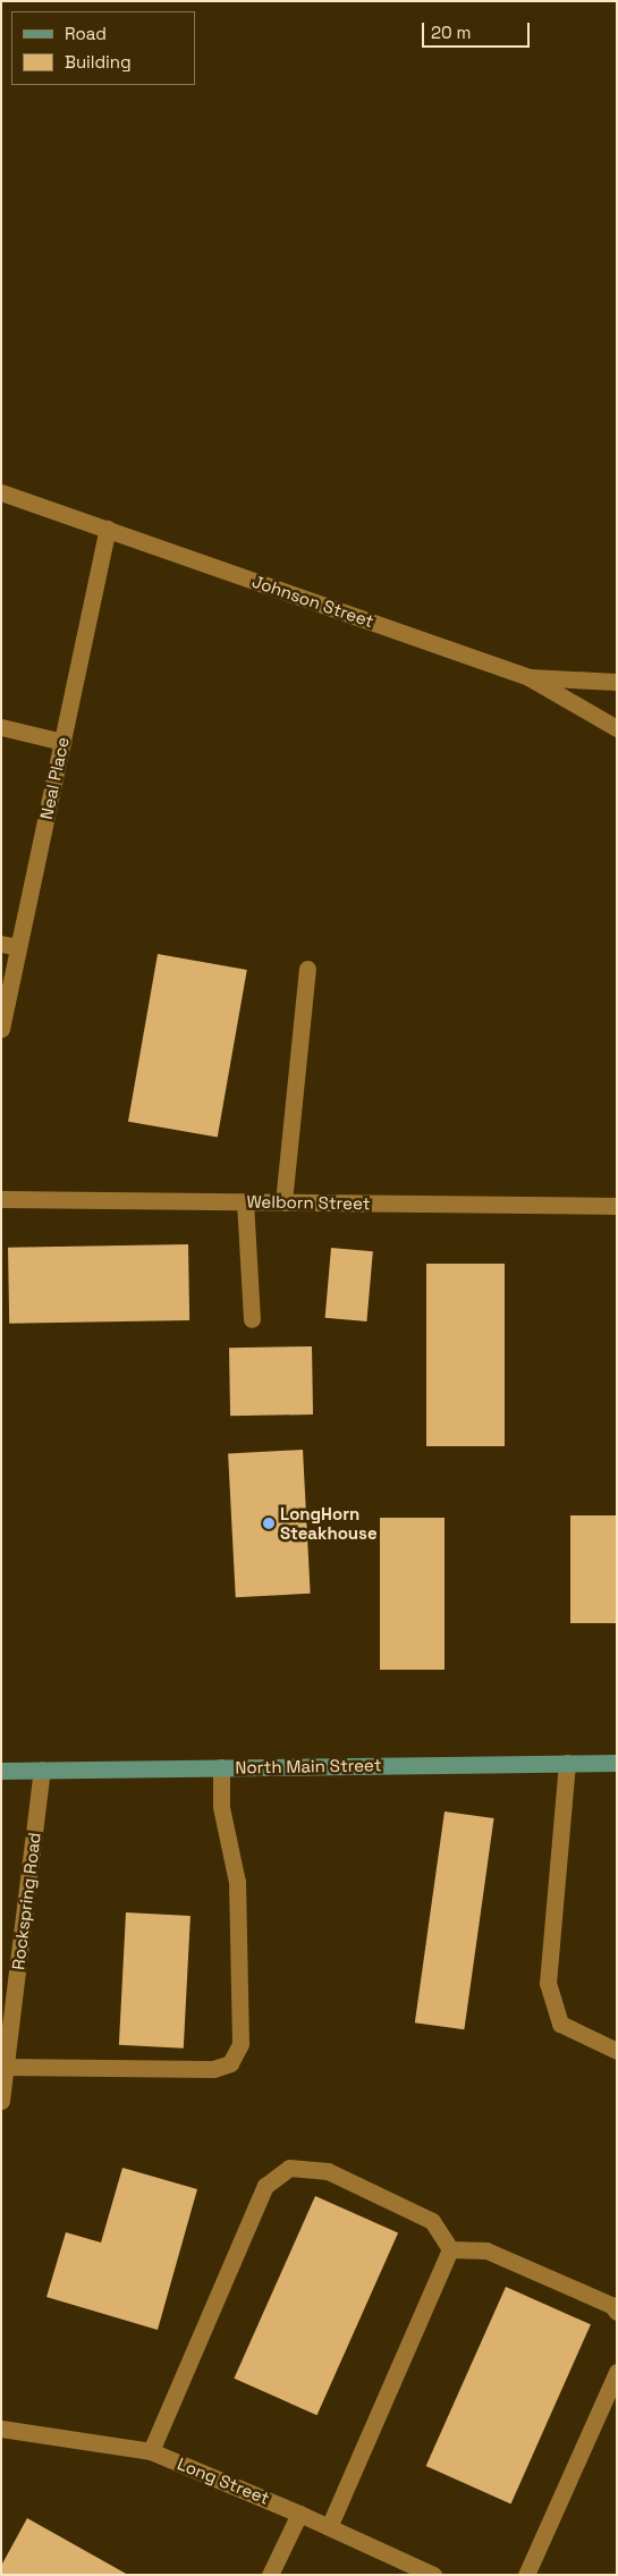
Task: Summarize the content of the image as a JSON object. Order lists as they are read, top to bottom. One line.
{"streets":{"main road":["North Main Street"],"street":["Johnson Street","Neal Place","Welborn Street","Rockspring Road","Long Street"]},"crossings":[["Johnson Street","Neal Place"],["North Main Street","Rockspring Road"]],"places":["LongHorn Steakhouse"],"legend":["Road","Building"],"scale_bar":"20 m"}
